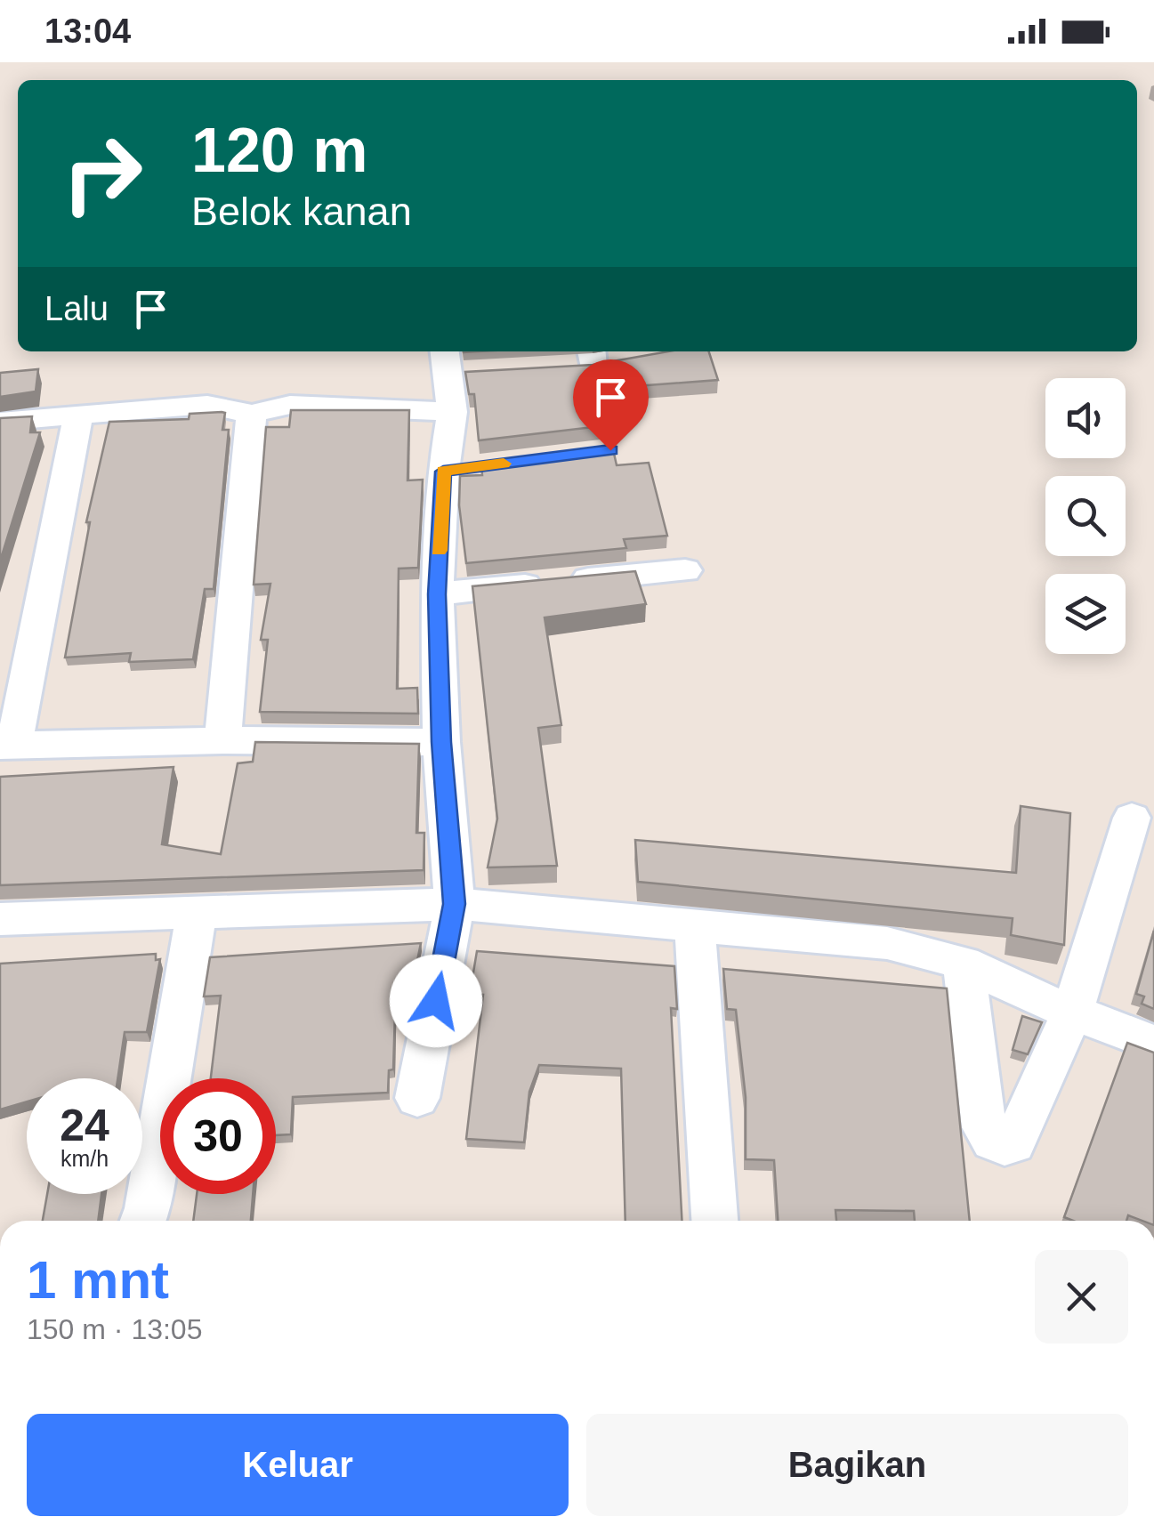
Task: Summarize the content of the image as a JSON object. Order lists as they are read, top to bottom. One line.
{"page":{"status":"13:04","turn":["120 m","Belok kanan"],"then":"Lalu","speed":"24 km/h","limit":"30","heading":["1 mnt","150 m · 13:05"],"buttons":["Keluar","Bagikan"]}}
